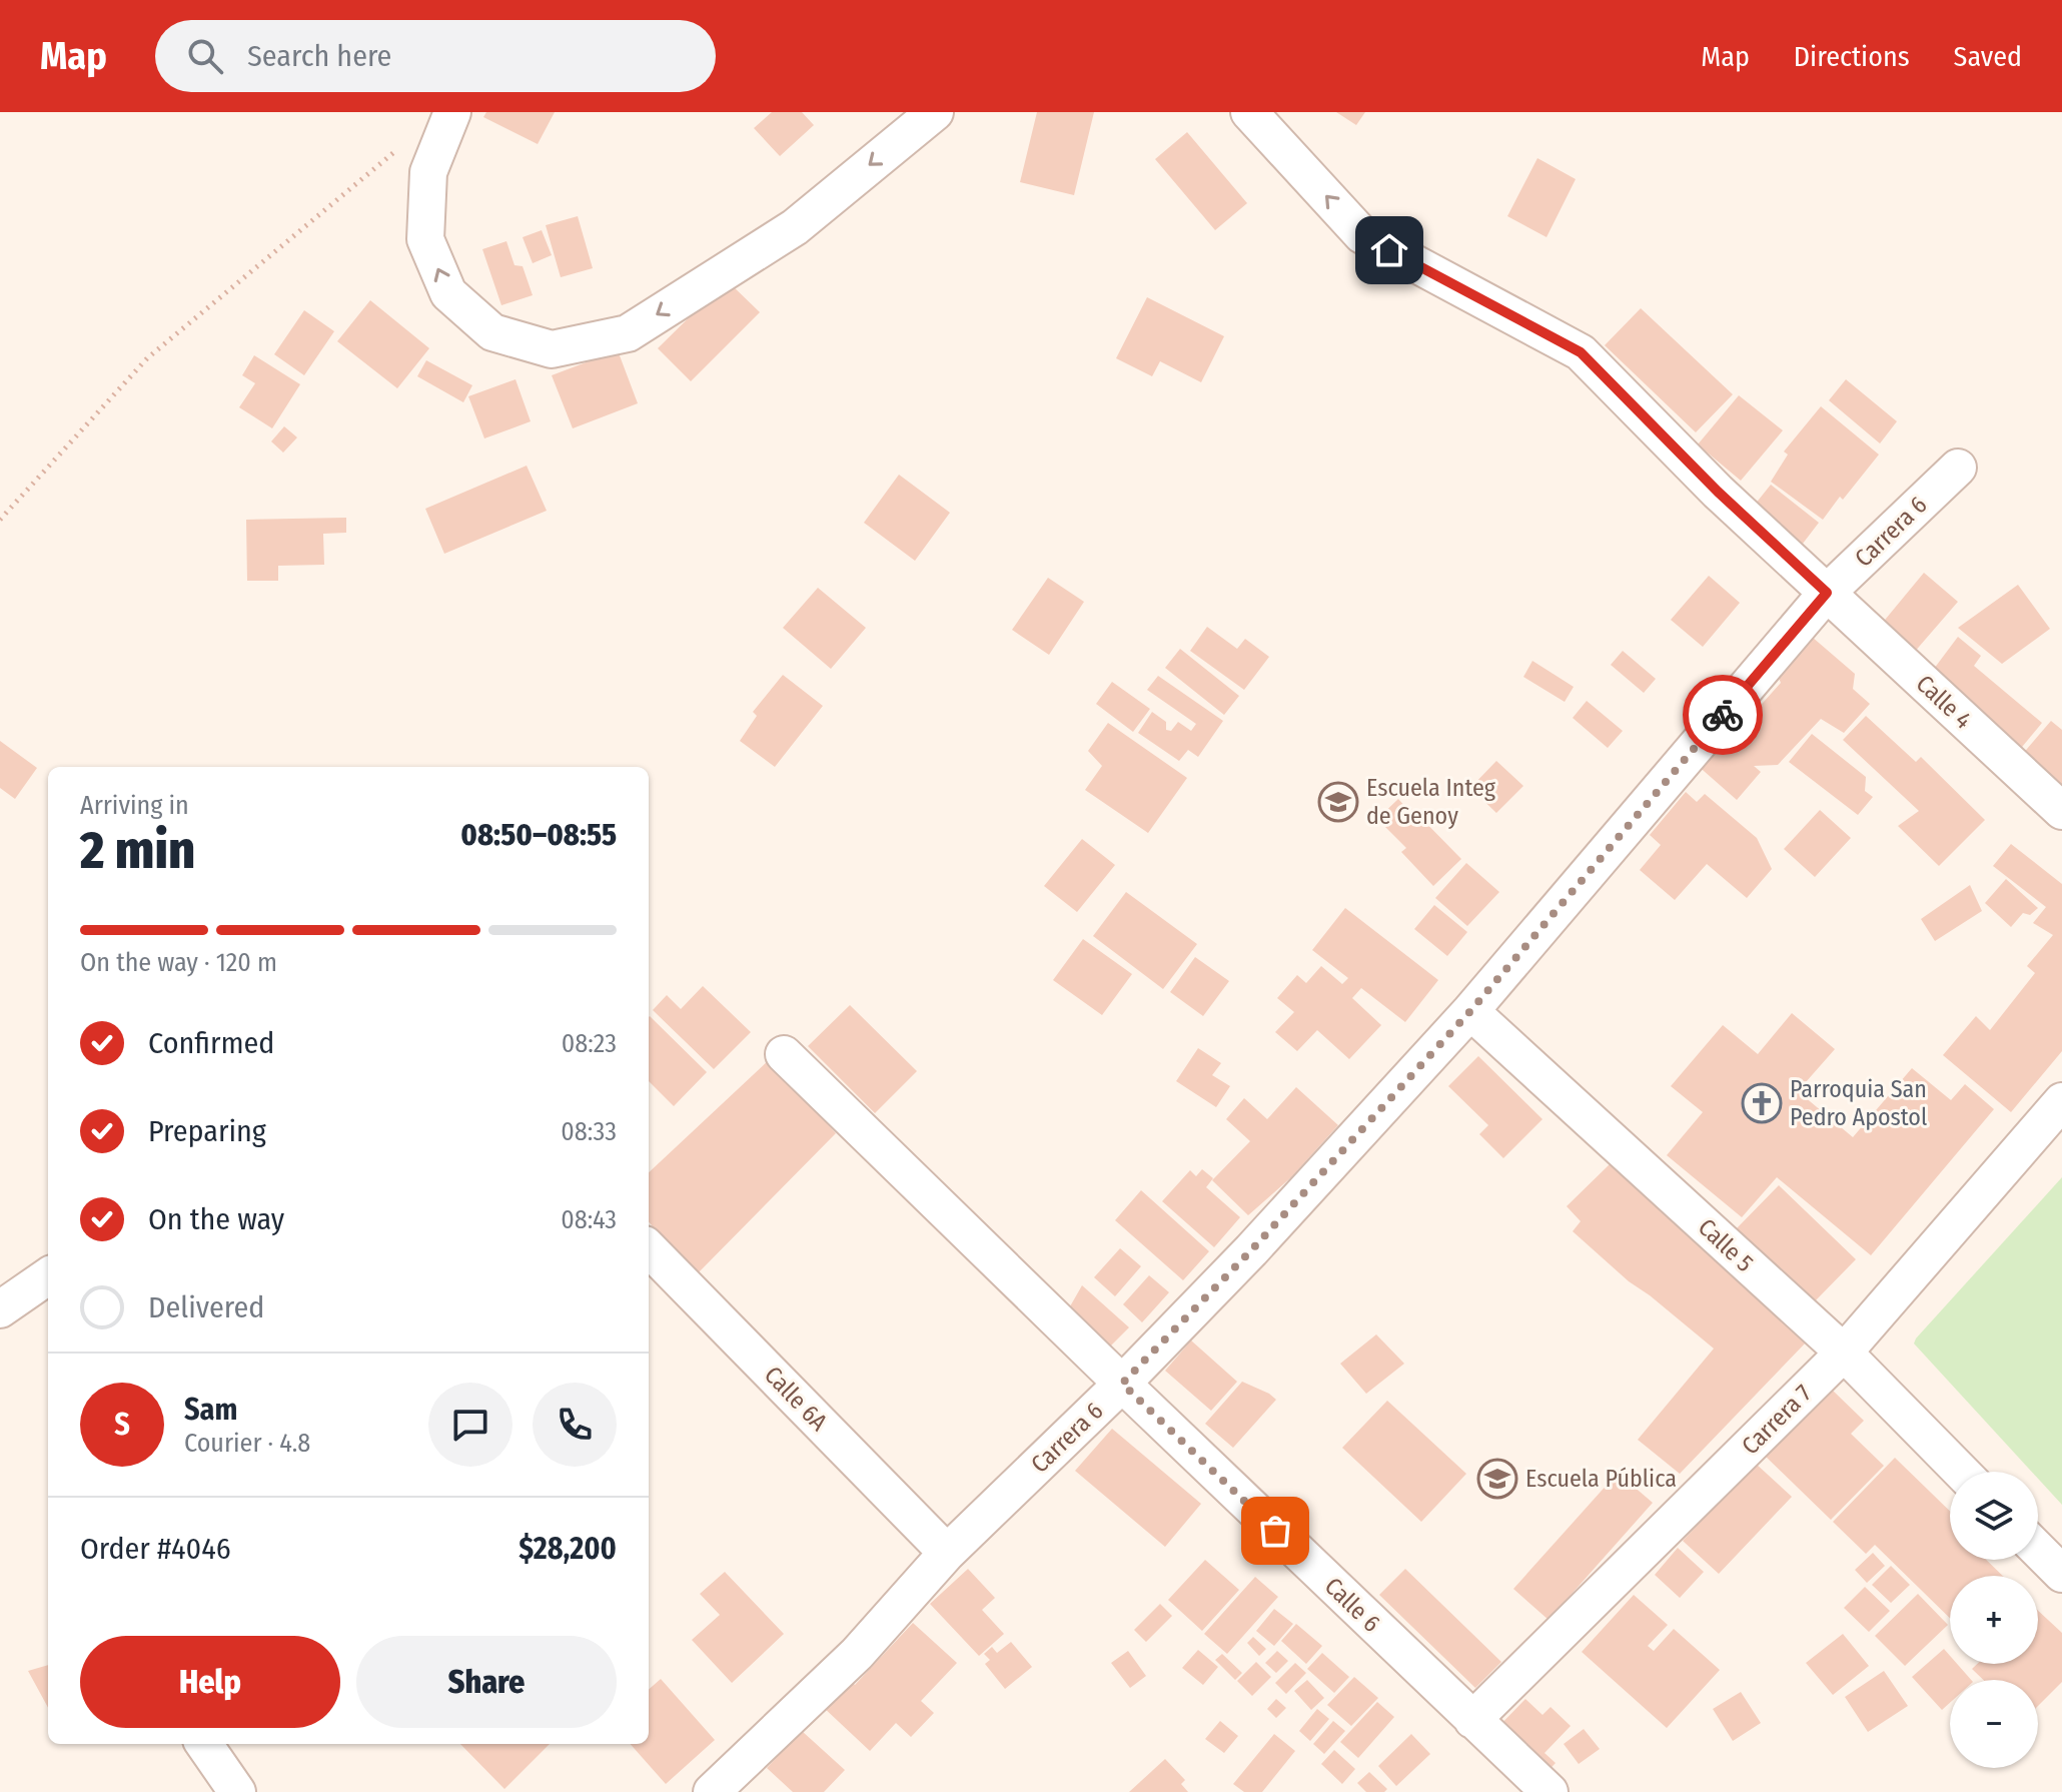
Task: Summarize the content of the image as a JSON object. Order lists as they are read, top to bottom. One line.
{"streets":{"street":["Carrera 6","Calle 4","Calle 5","Calle 6A","Carrera 7","Calle 6"]},"crossings":[["Carrera 6","Calle 4"],["Carrera 6","Calle 5"],["Carrera 6","Calle 6A"],["Carrera 6","Calle 6"],["Calle 5","Carrera 7"],["Carrera 7","Calle 6"]],"one_way":["Calle 4"],"places":{"school or university":["Escuela Integ de Genoy","Escuela Pública"],"church":["Parroquia San Pedro Apostol"]},"page":{"header":"Map","search":"Search here","nav":["Map","Directions","Saved"],"heading":["2 min","Arriving in","08:50–08:55"],"panel":["Sam","Courier · 4.8","Order #4046","$28,200"],"bar":"On the way · 120 m","list":[["Confirmed","08:23"],["Preparing","08:33"],["On the way","08:43"],"Delivered"],"round":"S","map_buttons":["+","−"],"buttons":["Help","Share"]}}
